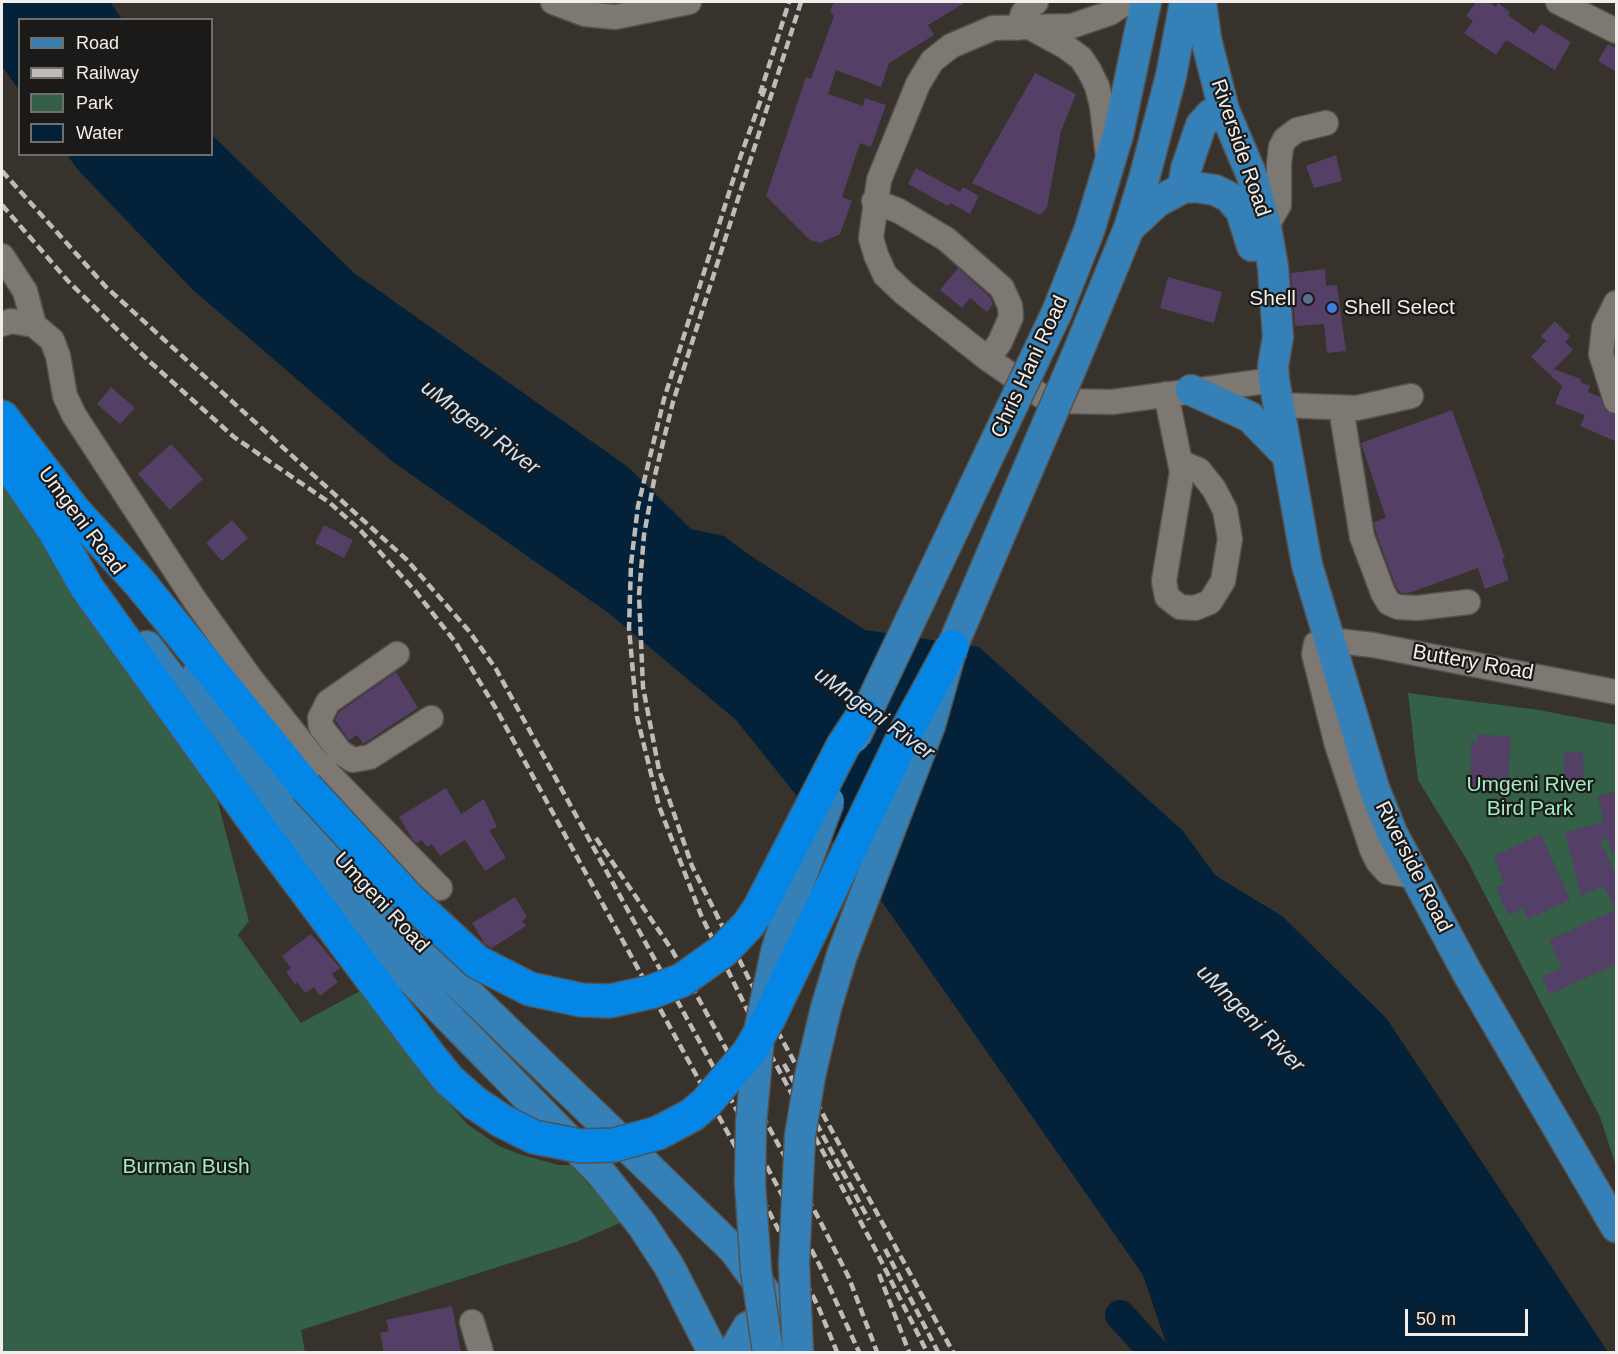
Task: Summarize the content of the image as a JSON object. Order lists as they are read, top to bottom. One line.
{"streets":{"highway":["Umgeni Road"],"main road":["Riverside Road","Chris Hani Road"],"street":["Buttery Road"]},"crossings":[["Riverside Road","Buttery Road"],["Chris Hani Road","Umgeni Road"]],"water":["uMngeni River"],"parks":["Umgeni River Bird Park","Burman Bush"],"places":["Shell","Shell Select"],"legend":["Road","Railway","Park","Water"],"scale_bar":"50 m"}
